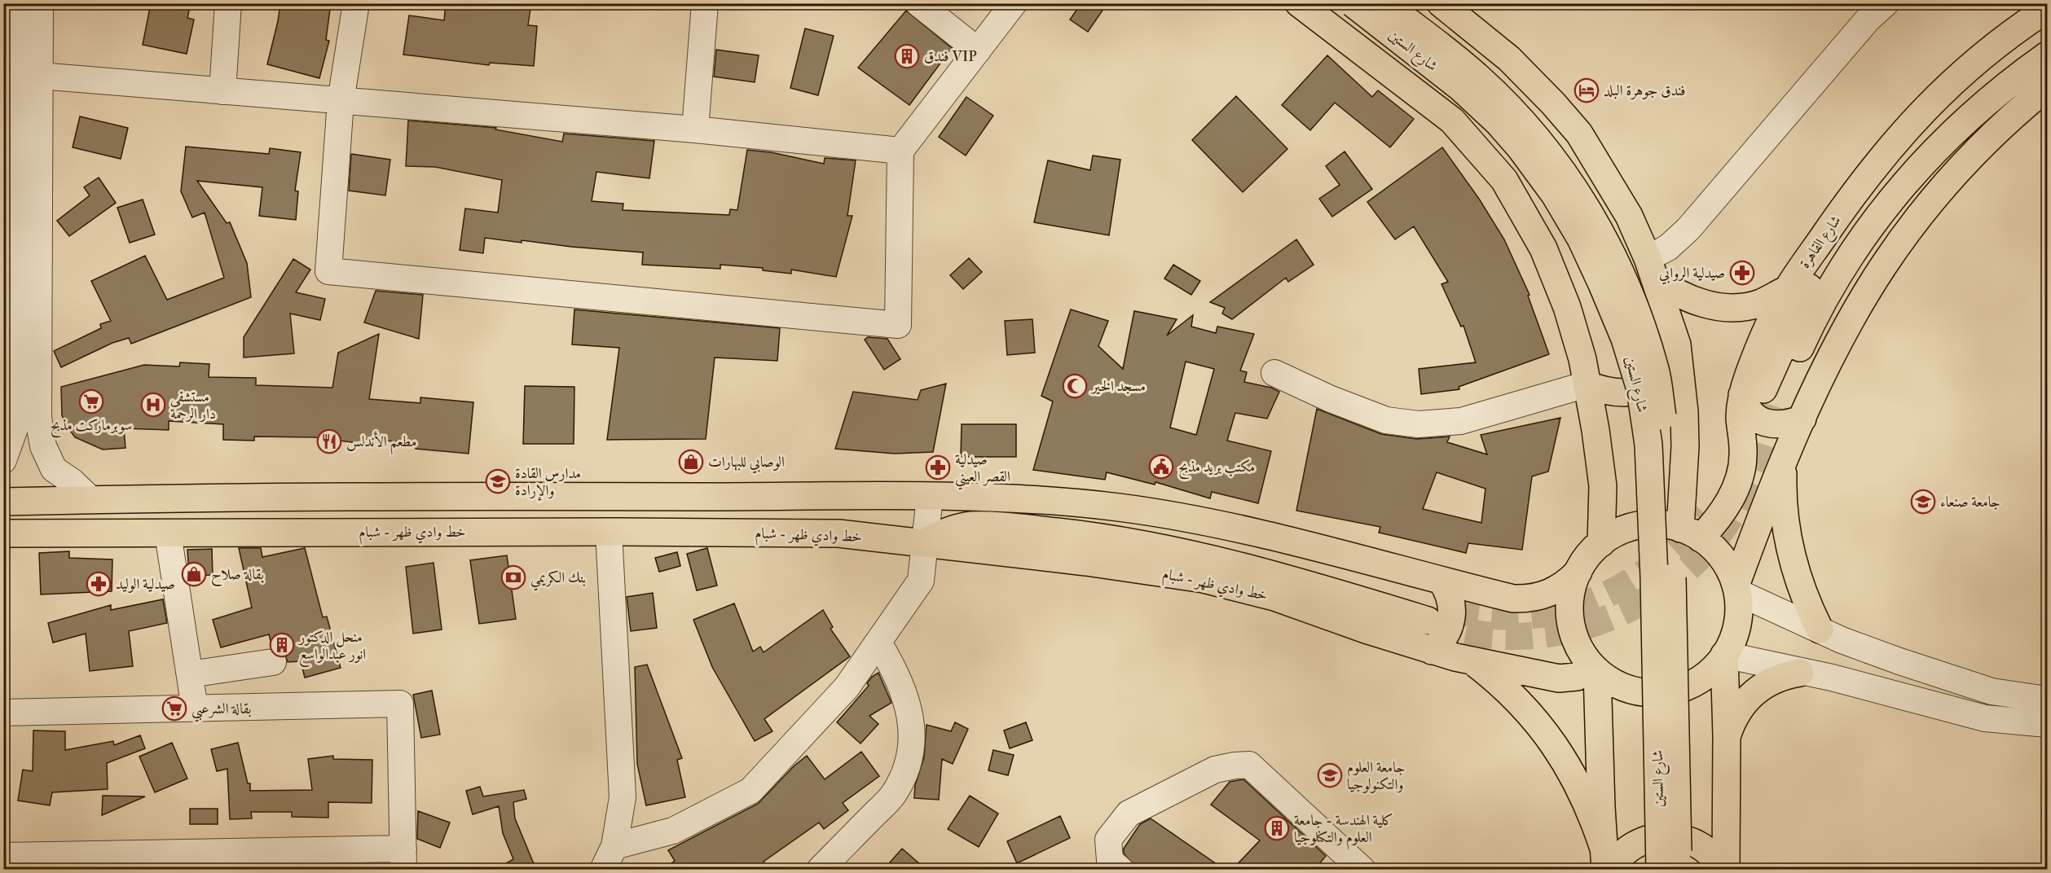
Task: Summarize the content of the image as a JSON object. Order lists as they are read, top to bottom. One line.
{"streets":{"main road":["شارع الستين","شارع القاهرة","خط وادي ظهر - شبام"]},"crossings":[["شارع القاهرة","خط وادي ظهر - شبام"]],"places":{"building":["فندق VIP","منحل الدكتور انور عبدالواسع","كلية الهندسة - جامعة العلوم والتكنلوجيا"],"hotel":["فندق جوهرة البلد"],"pharmacy":["صيدلية الروابي","صيدلية القصر العيني","صيدلية الوليد"],"mosque":["مسجد الخير"],"supermarket":["سوبرمارکت مذبح","بقالة الشرعبي"],"hospital":["مستشفى دار الرحمة"],"restaurant":["مطعم الأندلس"],"shop":["الوصابي للبهارات","بقالة صلاح"],"public building":["مكتب بريد مذبح"],"school or university":["مدارس القادة والإرادة","جامعة صنعاء","جامعة العلوم والتكنولوجيا"],"bank":["بنك الكريمي"]}}
